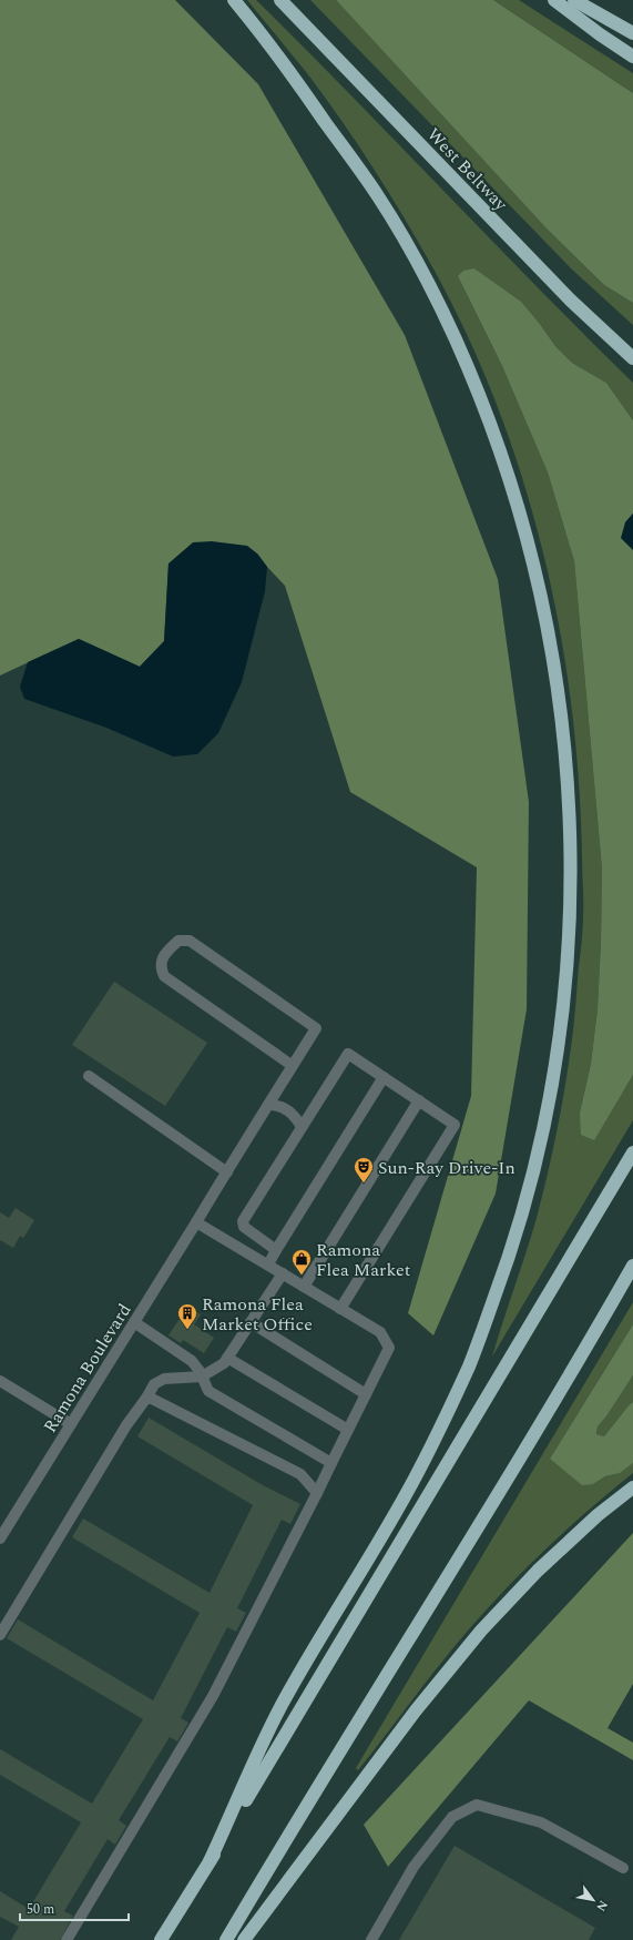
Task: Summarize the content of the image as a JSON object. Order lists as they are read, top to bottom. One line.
{"streets":{"highway":["West Beltway"],"street":["Ramona Boulevard"]},"places":{"theatre":["Sun-Ray Drive-In"],"shop":["Ramona Flea Market"],"building":["Ramona Flea Market Office"]},"scale_bar":"50 m","north":"bottom right"}
